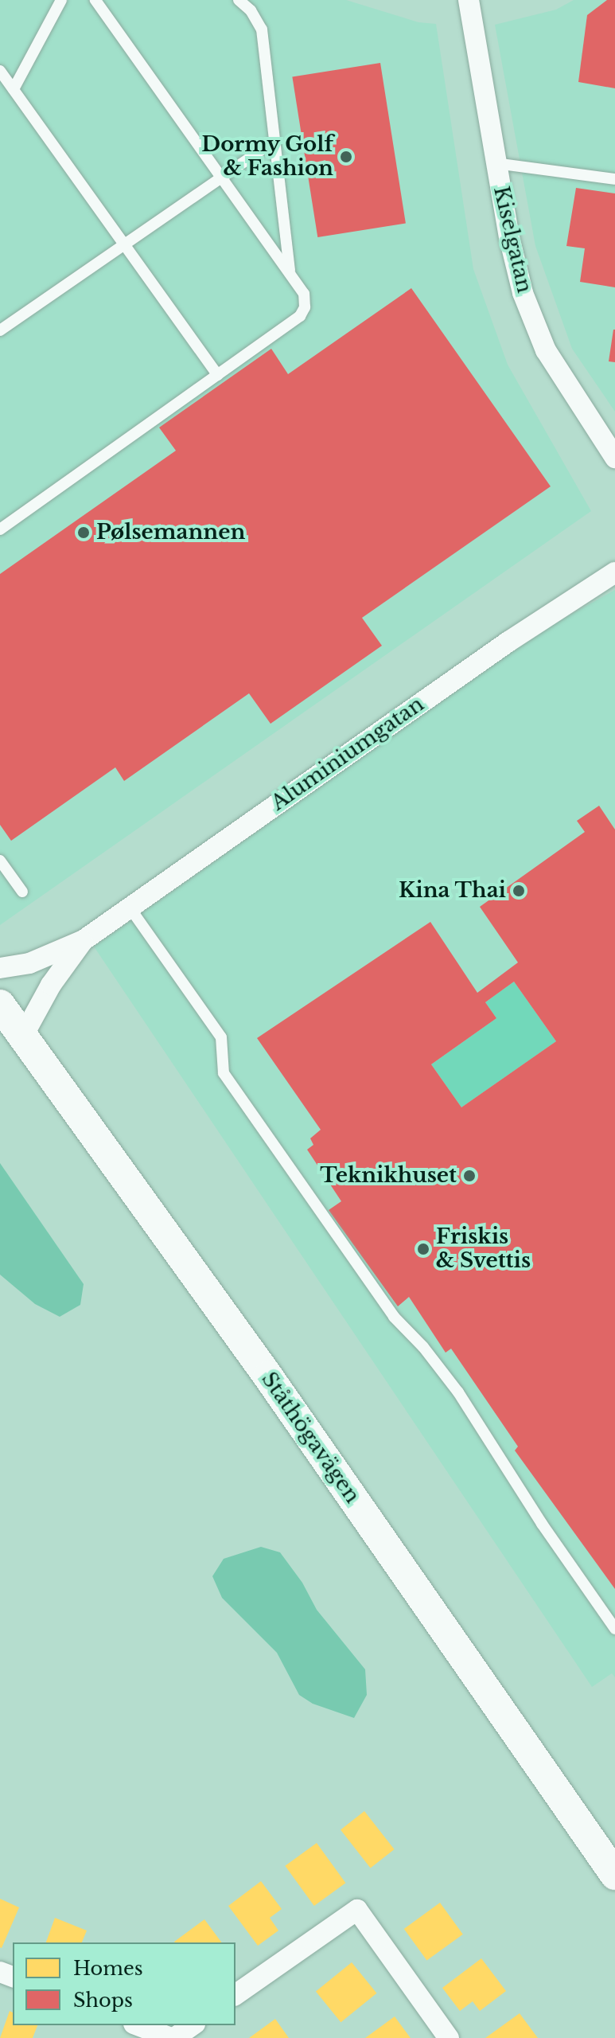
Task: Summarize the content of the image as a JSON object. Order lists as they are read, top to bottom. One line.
{"streets":{"main road":["Ståthögavägen"],"street":["Kiselgatan","Aluminiumgatan"]},"crossings":[["Aluminiumgatan","Ståthögavägen"]],"places":["Dormy Golf & Fashion","Pølsemannen","Kina Thai","Teknikhuset","Friskis & Svettis"],"legend":["Homes","Shops"]}
